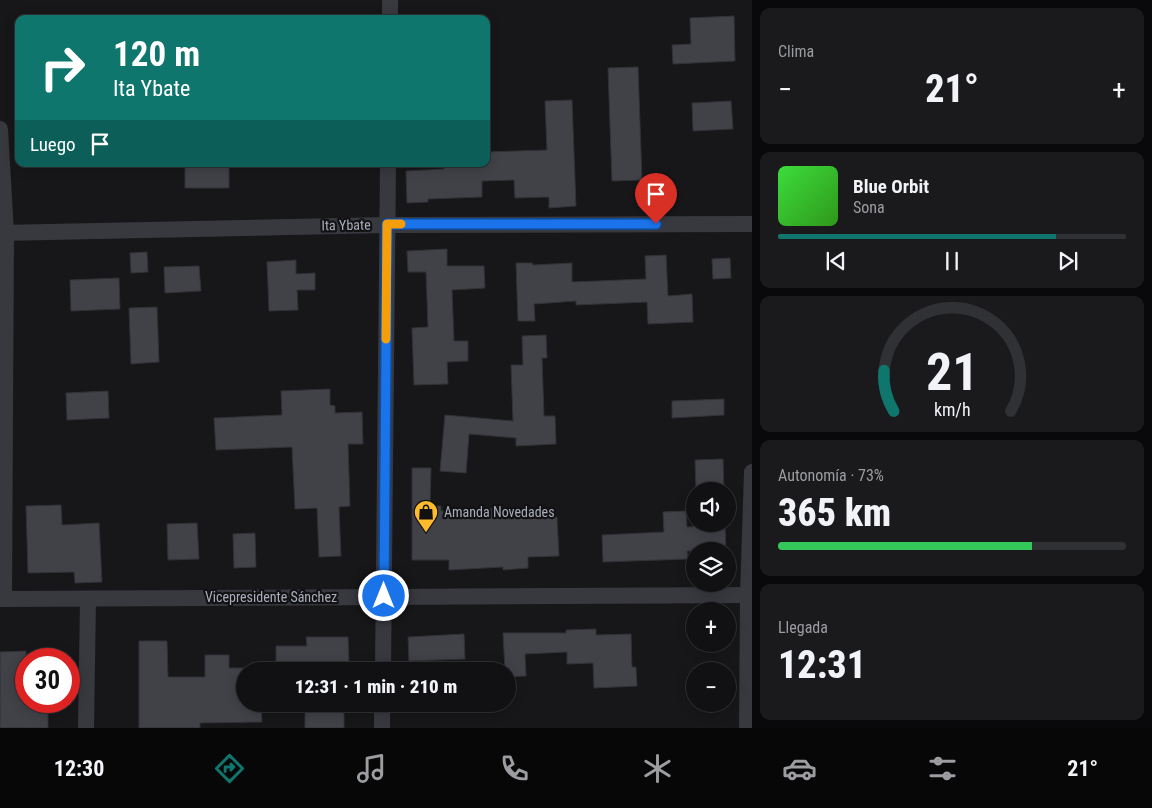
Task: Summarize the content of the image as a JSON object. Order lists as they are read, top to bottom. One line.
{"streets":{"street":["Ita Ybate","Vicepresidente Sánchez"]},"places":{"shop":["Amanda Novedades"]},"page":{"tile":["Clima",["Autonomía · 73%","365 km"],["Llegada","12:31"]],"turn":["120 m","Ita Ybate"],"heat":["−","21°","+"],"then":"Luego","song":["Blue Orbit","Sona"],"map_buttons":["+","−"],"limit":"30","trip":"12:31 · 1 min · 210 m","tabs":["12:30","21°"],"gauge":["21","km/h"]}}
